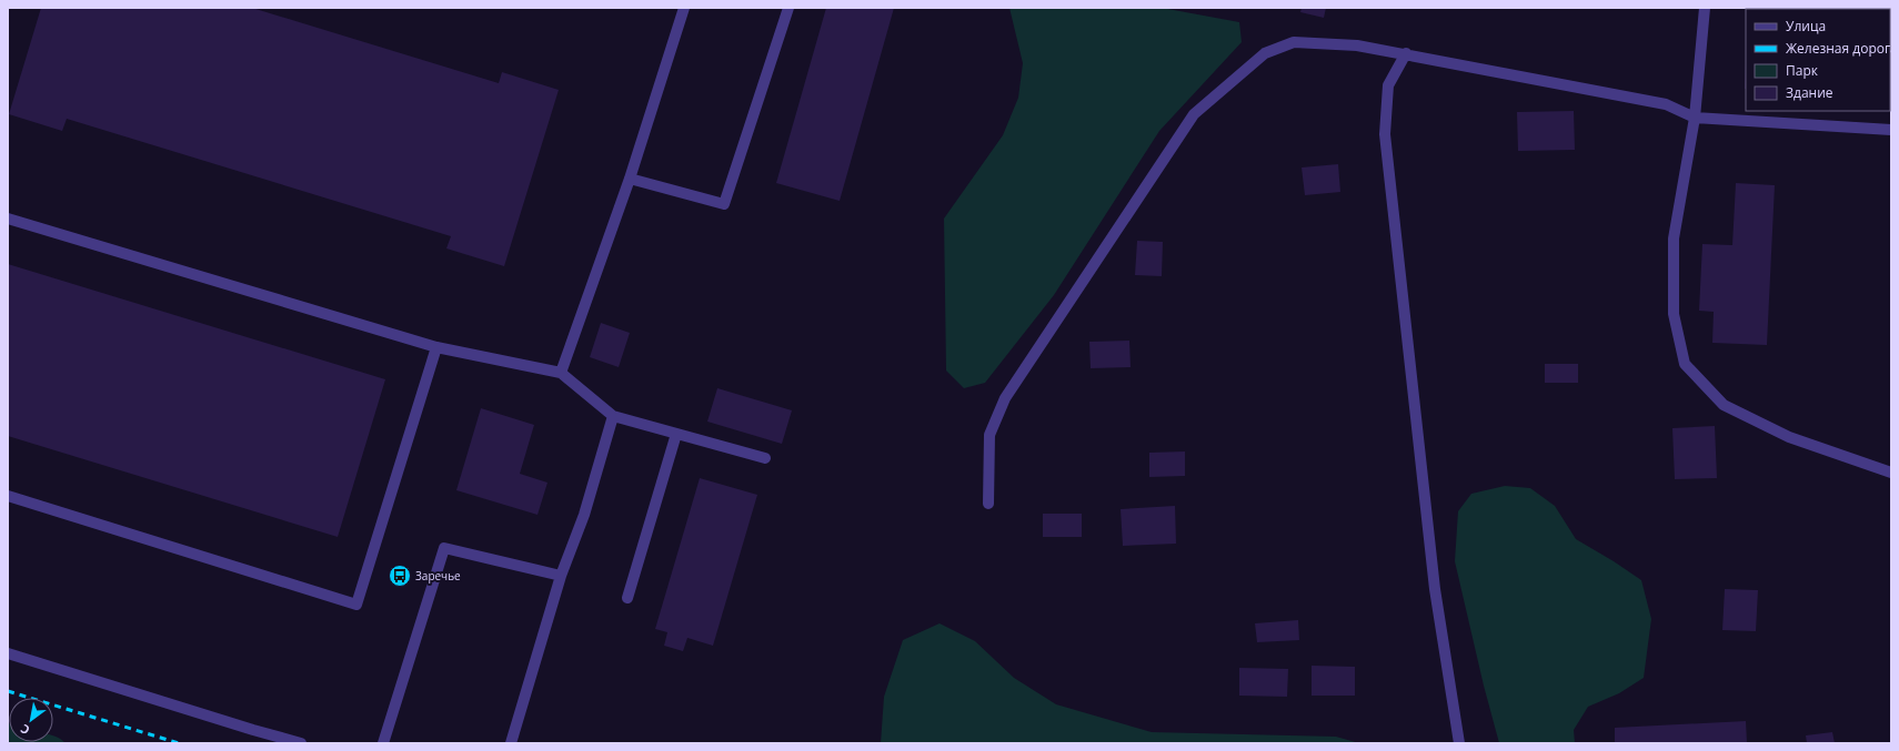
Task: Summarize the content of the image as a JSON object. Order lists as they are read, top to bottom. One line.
{"places":{"bus stop":["Заречье"]},"legend":["Улица","Железная дорога","Парк","Здание"],"north":"bottom left"}
